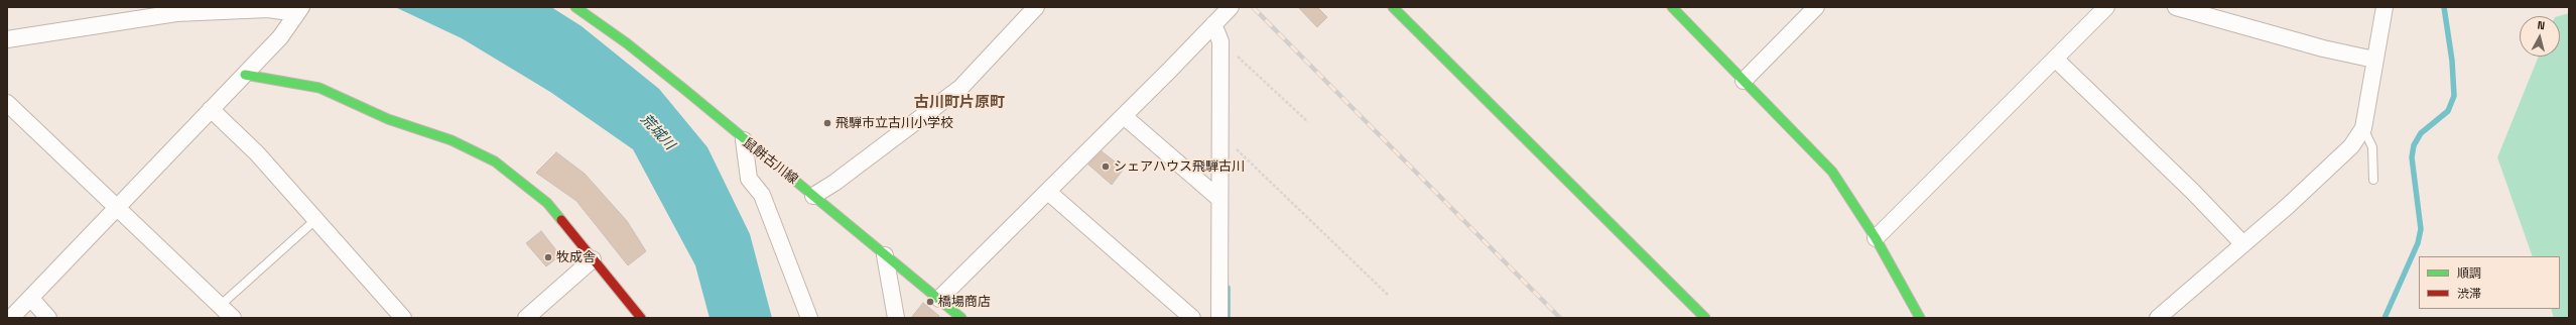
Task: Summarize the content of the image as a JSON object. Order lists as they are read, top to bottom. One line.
{"streets":{"street":["鼠餅古川線"]},"districts":["古川町片原町"],"water":["荒城川"],"places":["飛騨市立古川小学校","シェアハウス飛騨古川","牧成舎","橋場商店"],"legend":["順調","渋滞"],"north":"top"}
